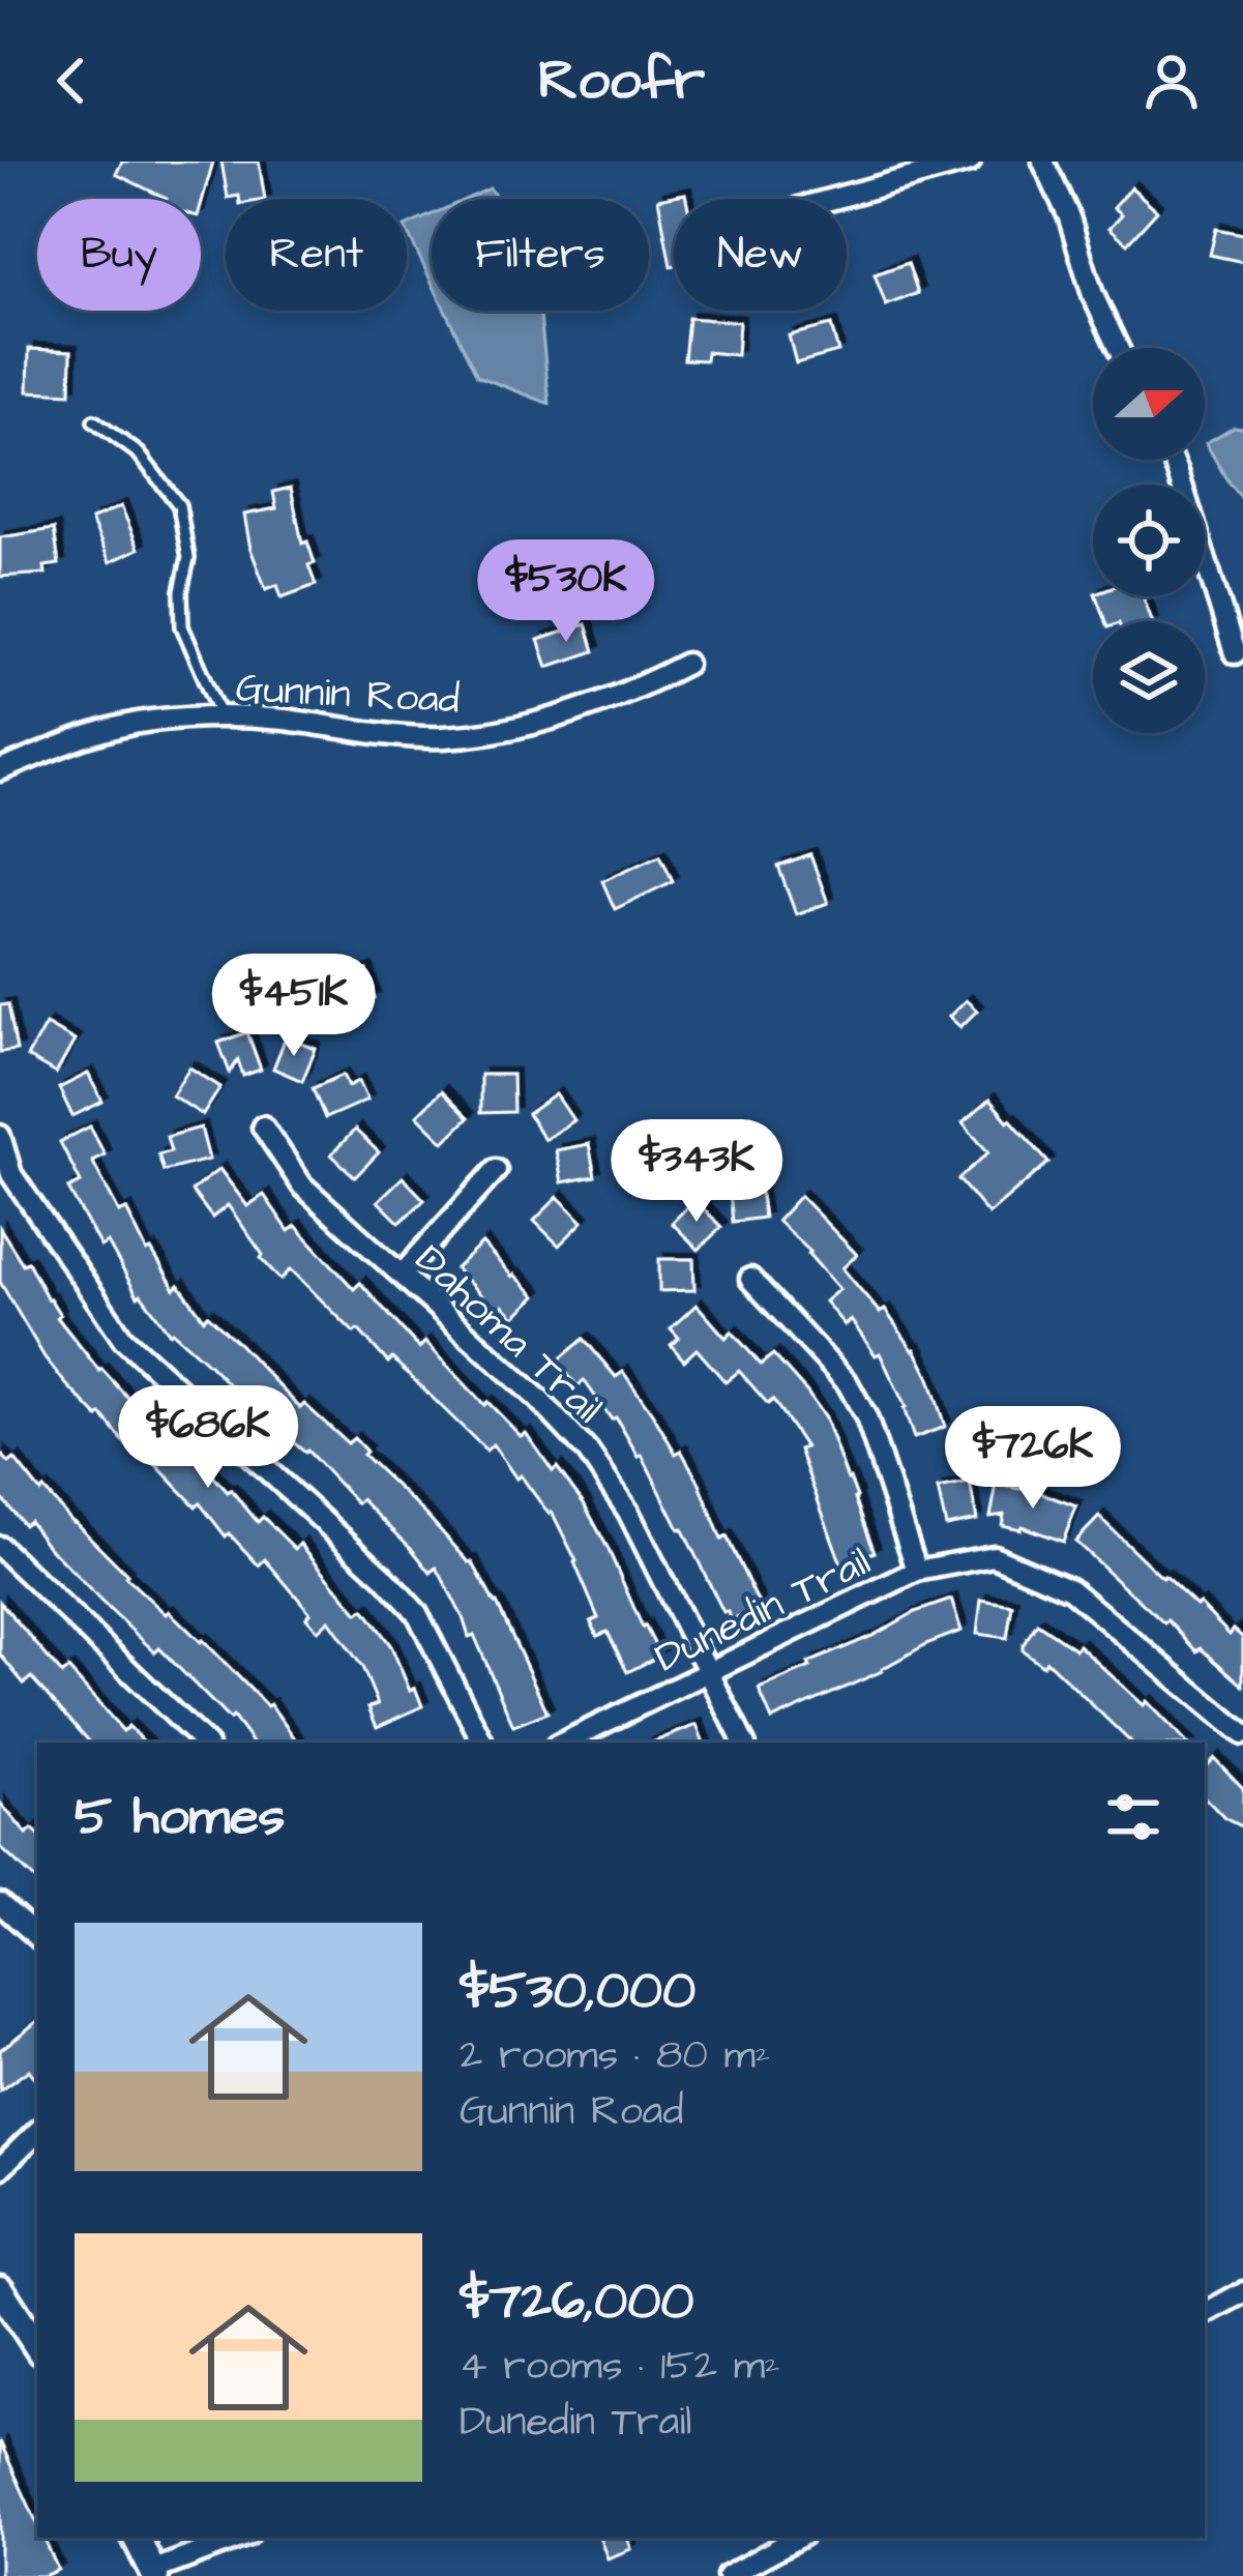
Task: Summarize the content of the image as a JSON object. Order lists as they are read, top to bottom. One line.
{"streets":{"street":["Gunnin Road","Dahoma Trail","Dunedin Trail"]},"crossings":[["Dahoma Trail","Dunedin Trail"]],"north":"right","page":{"header":"Roofr","chip":["Buy","Rent","Filters","New"],"price":["$530K","$451K","$343K","$686K","$726K"],"heading":"5 homes","list":[{"name":"$530,000","note":"2 rooms · 80 m² · Gunnin Road"},{"name":"$726,000","note":"4 rooms · 152 m² · Dunedin Trail"}]}}
